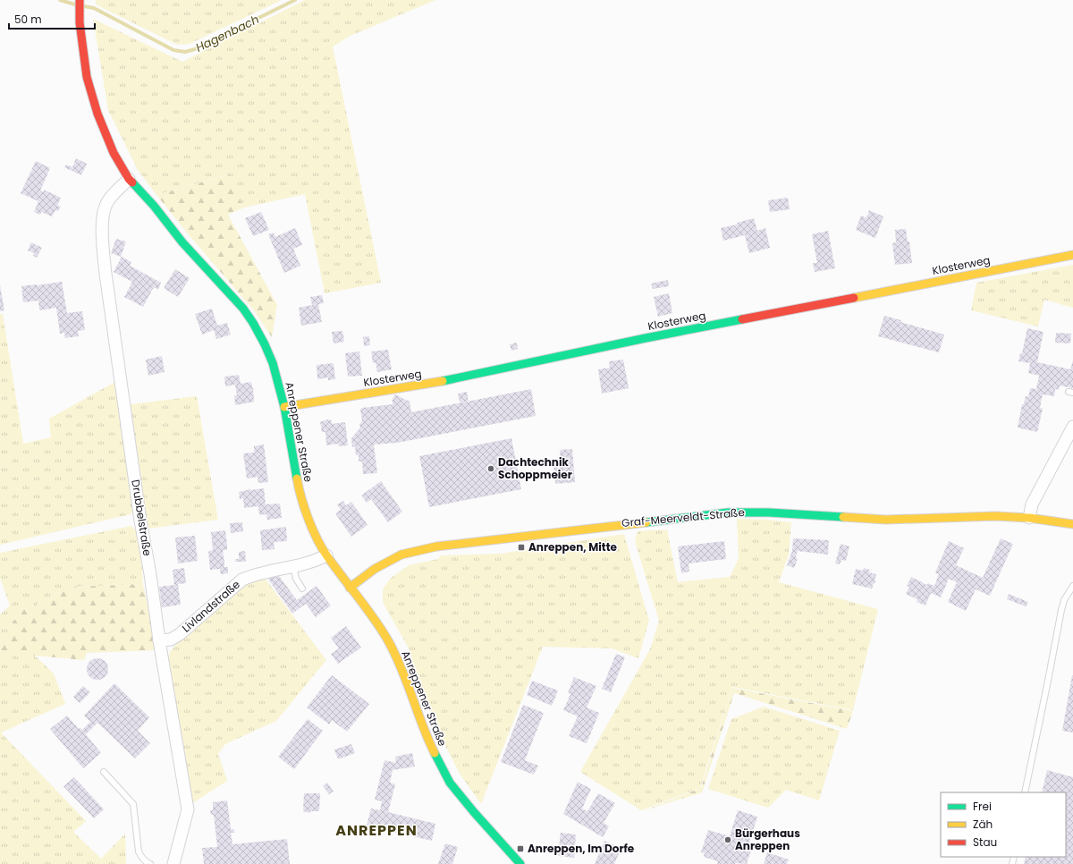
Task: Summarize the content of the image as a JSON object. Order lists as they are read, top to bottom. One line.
{"streets":{"street":["Klosterweg","Anreppener Straße","Drubbelstraße","Graf-Meerveldt-Straße","Livlandstraße"]},"crossings":[["Klosterweg","Anreppener Straße"],["Anreppener Straße","Drubbelstraße"],["Anreppener Straße","Graf-Meerveldt-Straße"],["Anreppener Straße","Livlandstraße"],["Drubbelstraße","Livlandstraße"]],"districts":["ANREPPEN"],"water":["Hagenbach"],"places":{"other":["Dachtechnik Schoppmeier","Bürgerhaus Anreppen"],"transit":["Anreppen, Mitte","Anreppen, Im Dorfe"]},"legend":["Frei","Zäh","Stau"],"scale_bar":"50 m"}
